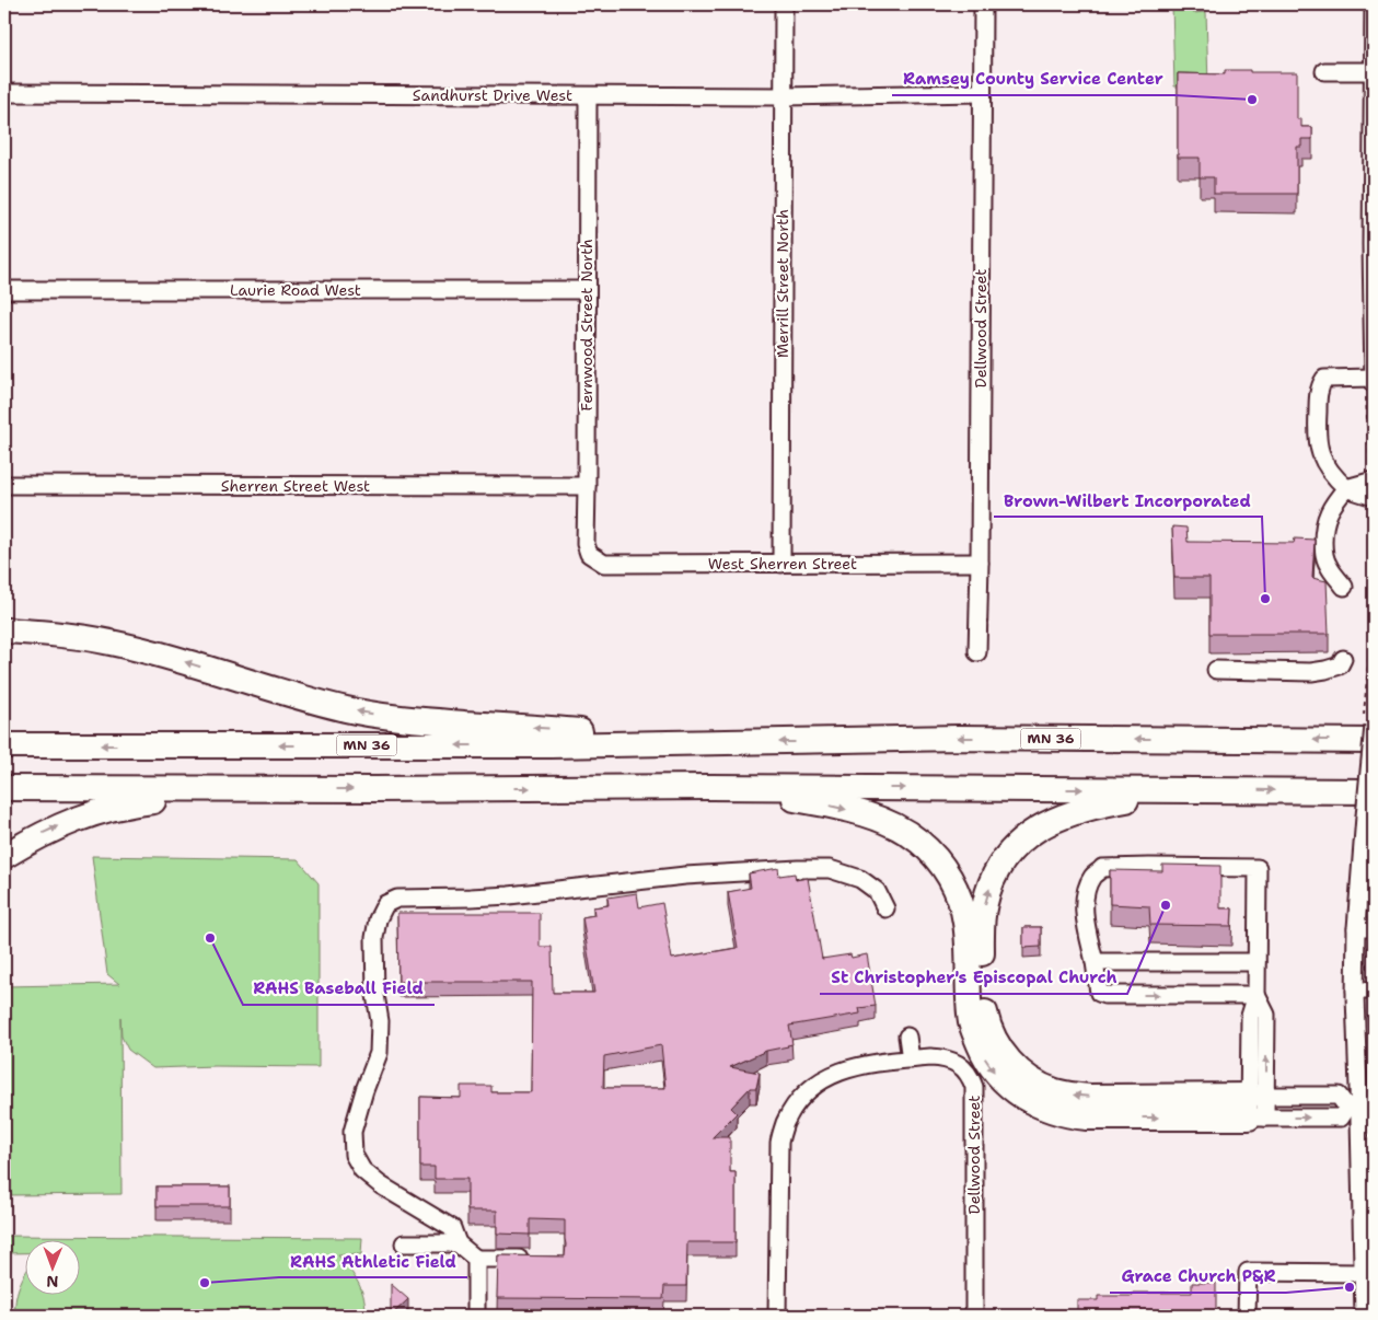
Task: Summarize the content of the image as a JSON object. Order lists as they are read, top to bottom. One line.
{"streets":{"highway":["MN 36"],"street":["Sandhurst Drive West","Merrill Street North","Laurie Road West","Fernwood Street North","Dellwood Street","Sherren Street West","West Sherren Street"]},"crossings":[["Sandhurst Drive West","Merrill Street North"],["Sandhurst Drive West","Fernwood Street North"],["Sandhurst Drive West","Dellwood Street"],["Merrill Street North","West Sherren Street"],["Laurie Road West","Fernwood Street North"],["Fernwood Street North","Sherren Street West"],["Fernwood Street North","West Sherren Street"],["Dellwood Street","West Sherren Street"]],"places":["Ramsey County Service Center","Brown-Wilbert Incorporated","St Christopher's Episcopal Church","RAHS Baseball Field","RAHS Athletic Field","Grace Church P&R"],"north":"bottom"}
